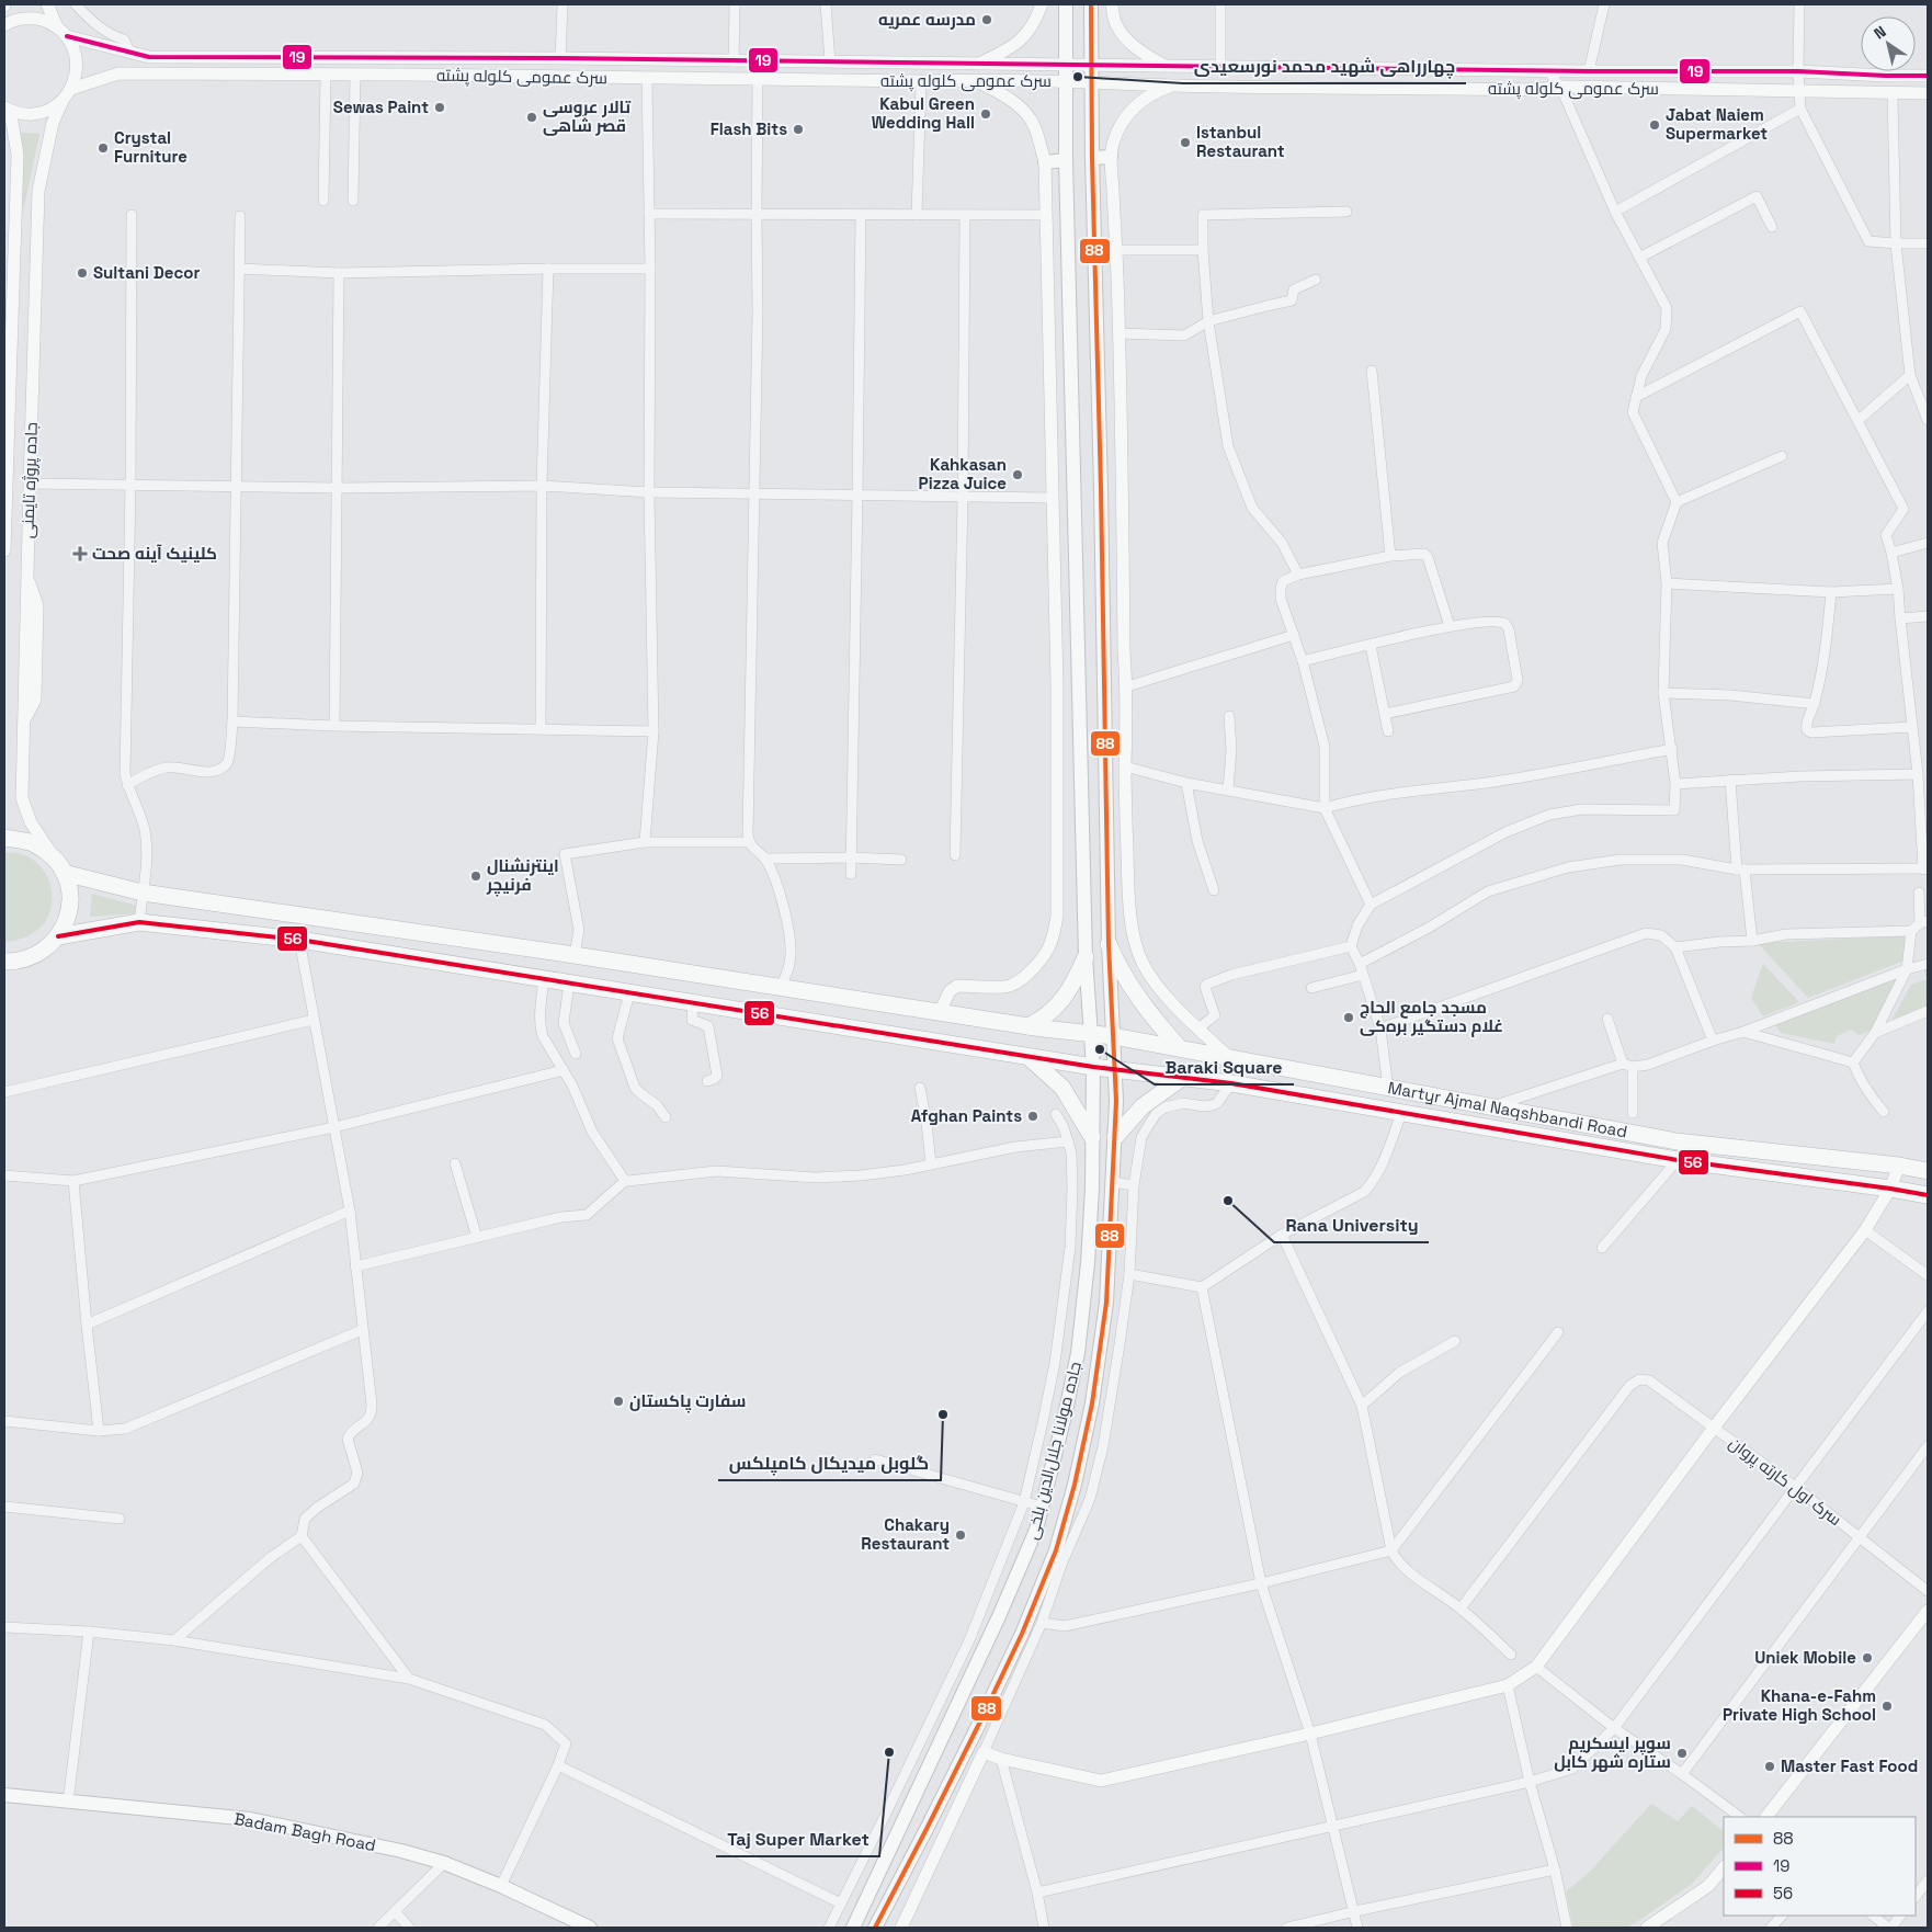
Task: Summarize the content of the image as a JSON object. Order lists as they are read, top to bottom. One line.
{"streets":{"highway":["Martyr Ajmal Naqshbandi Road"],"main road":["سرک عمومی کلوله پشته","جاده پروژه تایمنی","جاده مولانا جلال‌الدین بلخی","Badam Bagh Road"],"street":["سرک اول کارته پروان"]},"crossings":[["سرک عمومی کلوله پشته","جاده پروژه تایمنی"],["سرک عمومی کلوله پشته","جاده مولانا جلال‌الدین بلخی"],["Martyr Ajmal Naqshbandi Road","جاده مولانا جلال‌الدین بلخی"]],"places":{"other":["مدرسه عمریه","چهارراهی شهید محمد نورسعیدی","Sewas Paint","Kabul Green Wedding Hall","تالار عروسی قصر شاهی","Jabat Naiem Supermarket","Flash Bits","Istanbul Restaurant","Crystal Furniture","Sultani Decor","Kahkasan Pizza Juice","اینترنشنال فرنیچر","مسجد جامع الحاج غلام دستگیر بره‌کی","Baraki Square","Afghan Paints","Rana University","سفارت پاکستان","گلوبل میدیکال کامپلکس","Chakary Restaurant","Uniek Mobile","Khana-e-Fahm Private High School","Taj Super Market","سوپر ایسکریم ستاره شهر کابل","Master Fast Food"],"health":["کلینیک آینه صحت"]},"lines":["transit line 88","transit line 19","transit line 56"],"legend":["88","19","56"],"north":"top left"}
